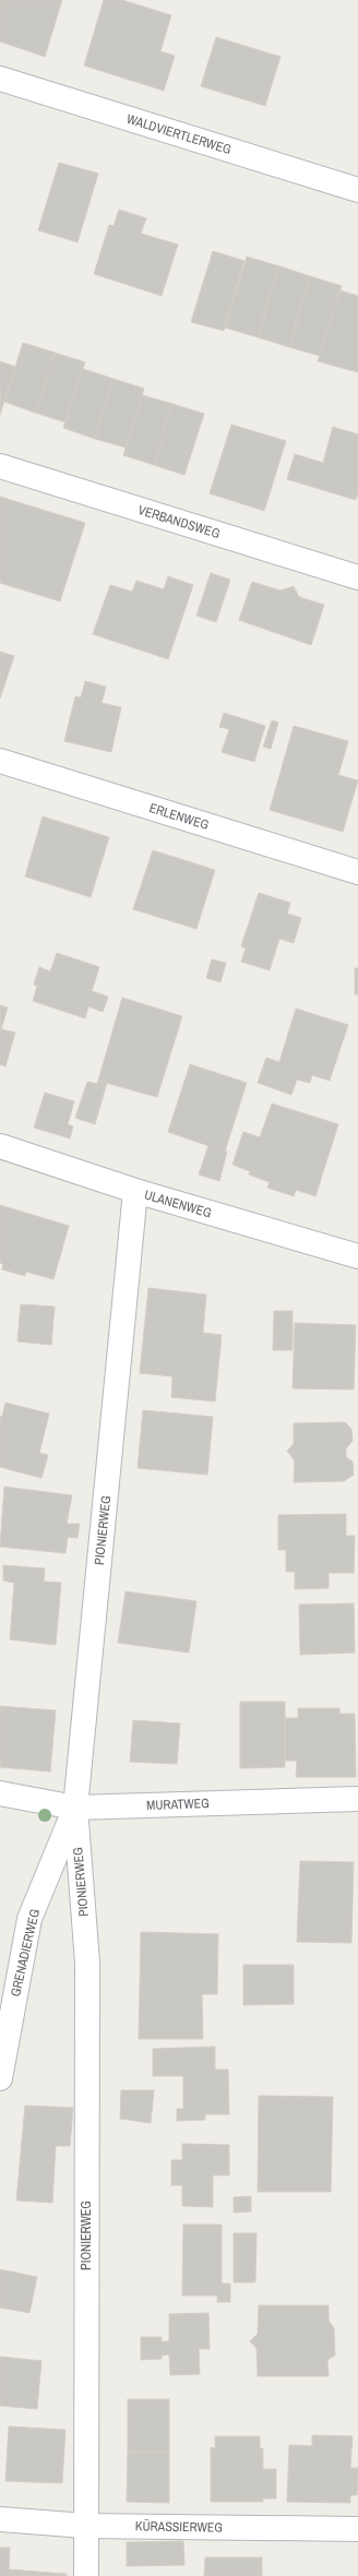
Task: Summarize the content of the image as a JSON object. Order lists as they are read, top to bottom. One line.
{"streets":{"street":["WALDVIERTLERWEG","VERBANDSWEG","ERLENWEG","ULANENWEG","PIONIERWEG","MURATWEG","GRENADIERWEG","KÜRASSIERWEG"]},"crossings":[["ULANENWEG","PIONIERWEG"],["PIONIERWEG","MURATWEG"],["PIONIERWEG","GRENADIERWEG"],["PIONIERWEG","KÜRASSIERWEG"],["MURATWEG","GRENADIERWEG"]]}
